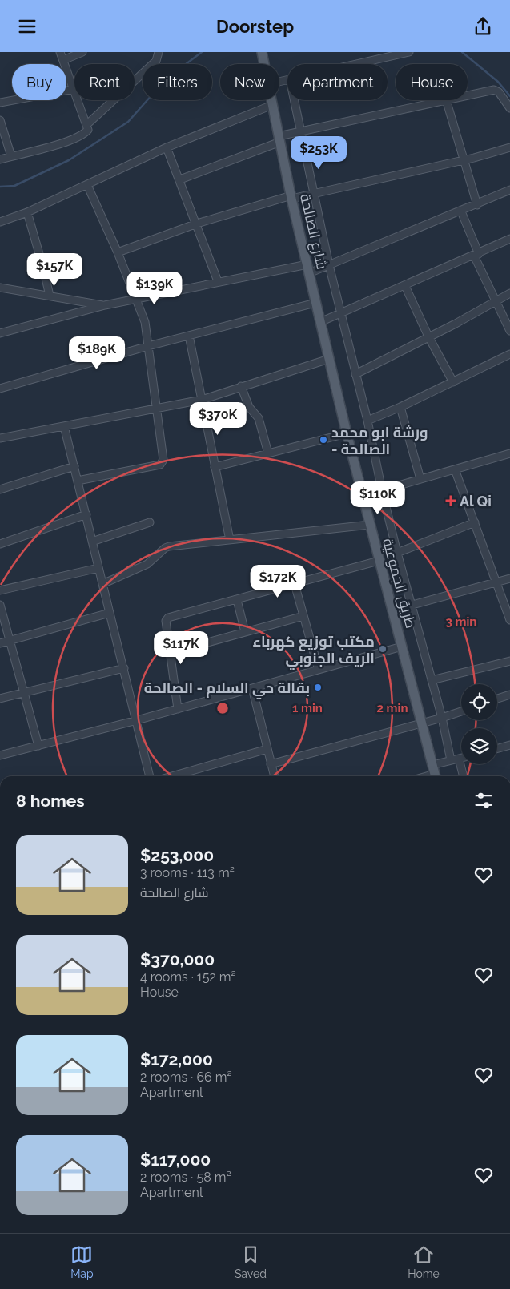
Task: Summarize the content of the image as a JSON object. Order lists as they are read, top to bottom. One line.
{"streets":{"main road":["شارع الصالحة","طريق الجموعية"]},"crossings":[["شارع الصالحة","طريق الجموعية"]],"places":{"other":["ورشة ابو محمد - الصالحة","مكتب توزيع كهرباء الريف الجنوبي","بقالة حي السلام - الصالحة"],"health":["Al Qi"]},"page":{"header":"Doorstep","chip":["Buy","Rent","Filters","New","Apartment","House"],"price":["$253K","$157K","$139K","$189K","$370K","$110K","$172K","$117K"],"heading":"8 homes","list":[{"name":"$253,000","note":"3 rooms · 113 m² · شارع الصالحة"},{"name":"$370,000","note":"4 rooms · 152 m² · House"},{"name":"$172,000","note":"2 rooms · 66 m² · Apartment"},{"name":"$117,000","note":"2 rooms · 58 m² · Apartment"}],"tabs":["Map","Saved","Home"]},"rings":["3 min","1 min","2 min"]}
